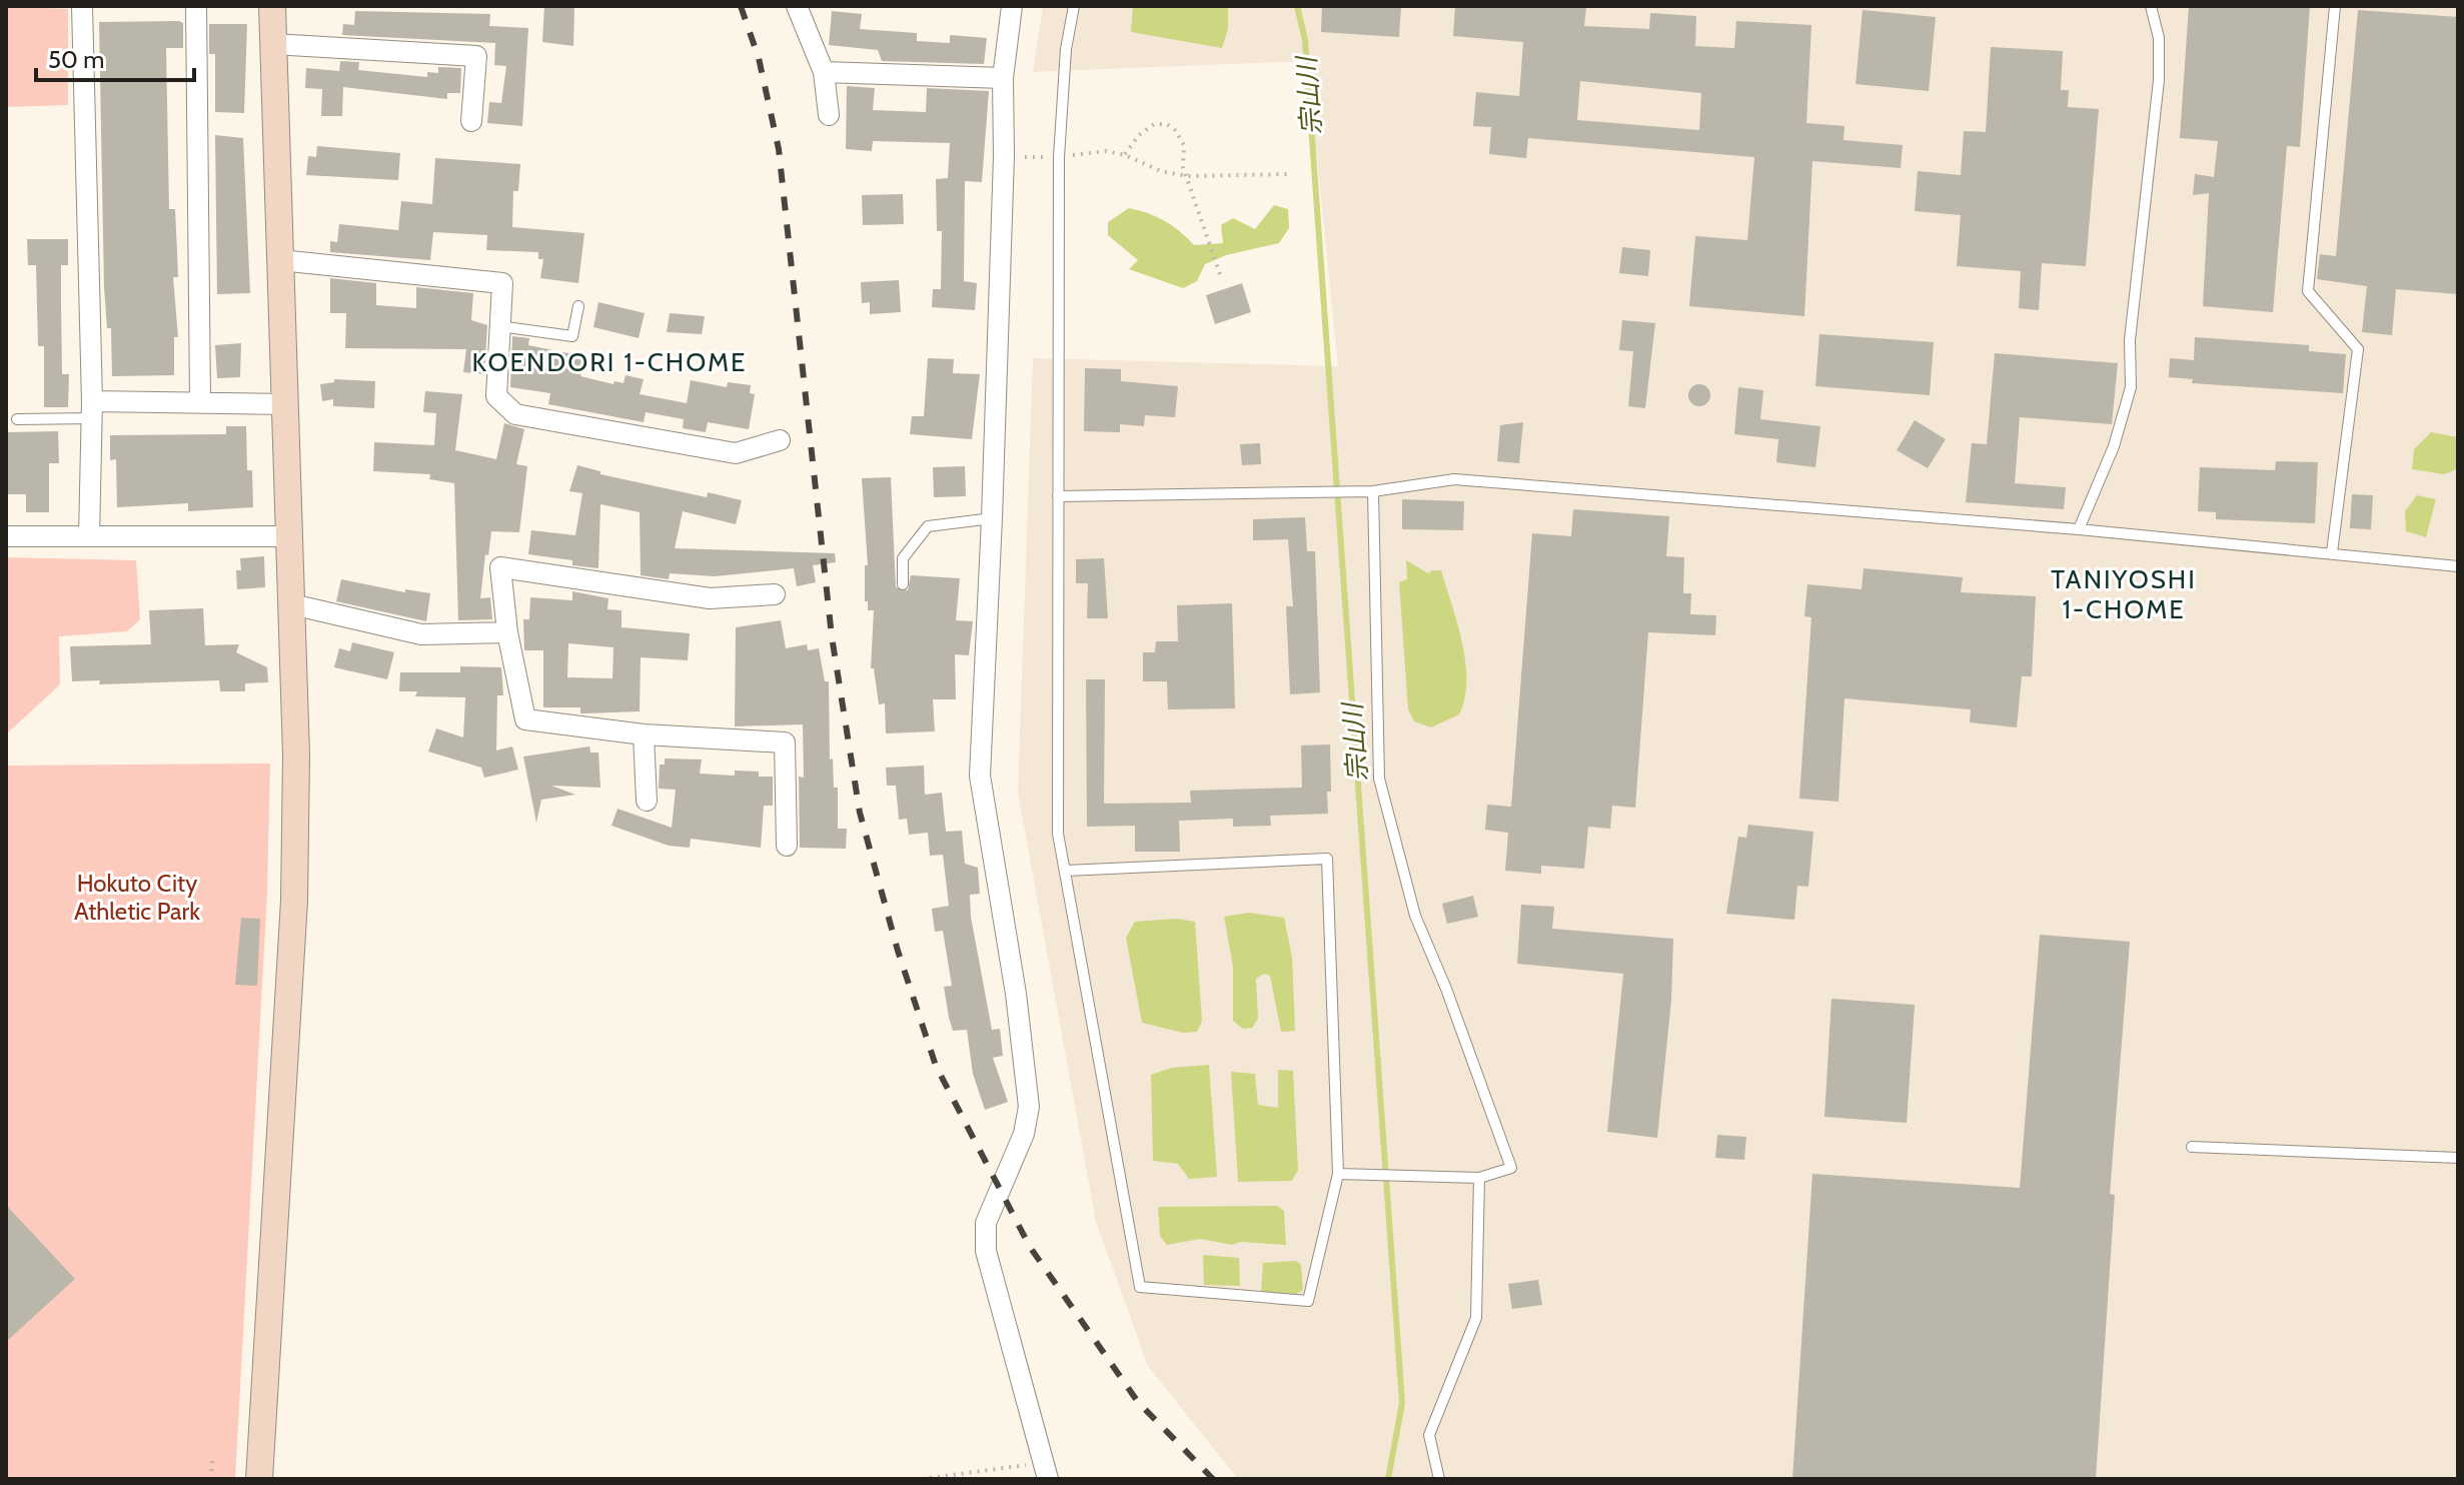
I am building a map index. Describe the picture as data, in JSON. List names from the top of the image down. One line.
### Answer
{"districts":["KOENDORI 1-CHOME","TANIYOSHI 1-CHOME"],"water":["宗山川"],"parks":["Hokuto City Athletic Park"],"scale_bar":"50 m"}
